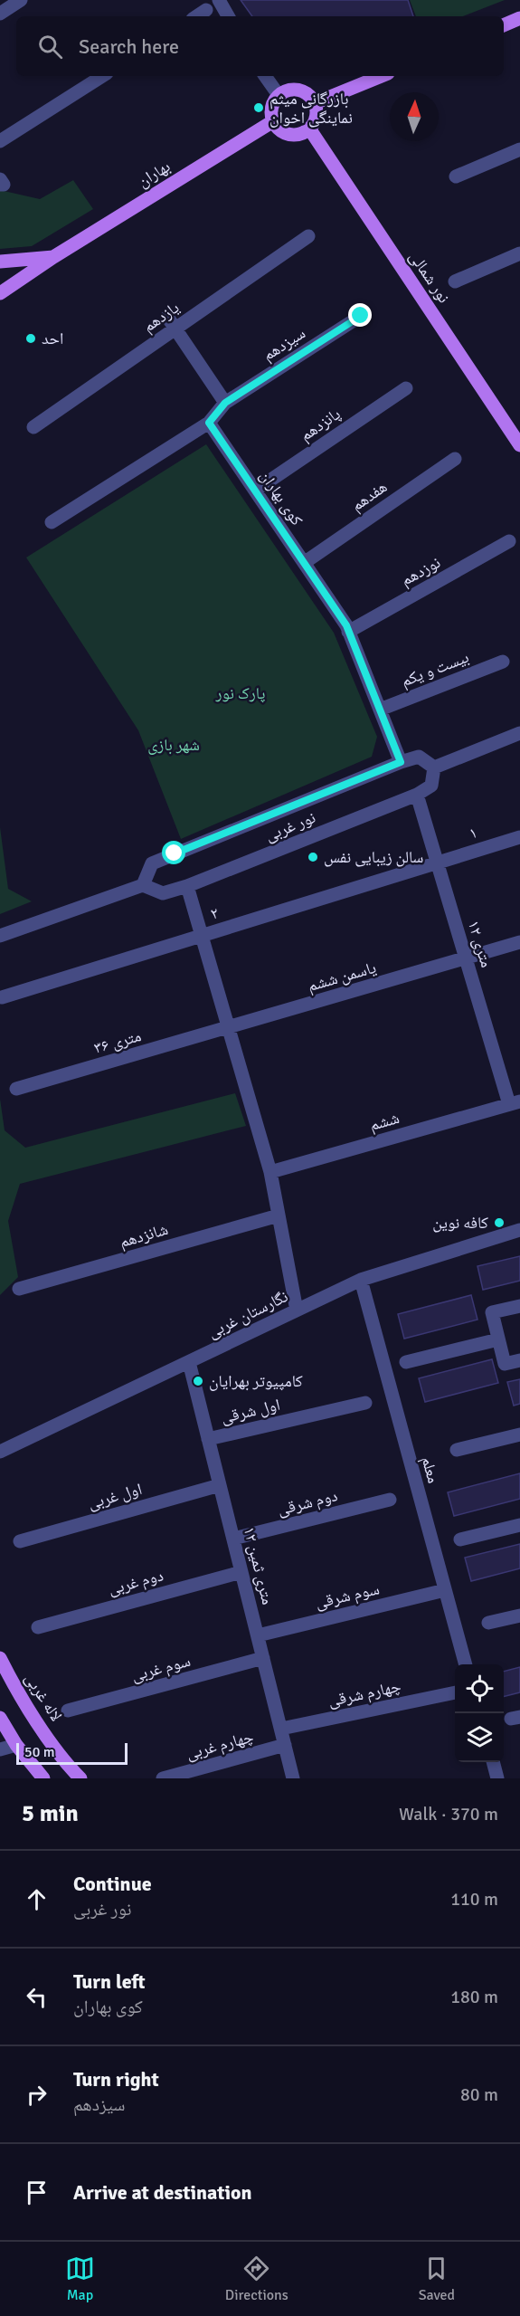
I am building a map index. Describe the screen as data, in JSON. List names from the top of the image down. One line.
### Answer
{"streets":{"main road":["بهاران","نور شمالی","لاله غربی"],"street":["یازدهم","سیزدهم","پانزدهم","هفدهم","کوی بهاران","نوزدهم","بیست و یکم","نور غربی","۱","۲","۱۲ متری","یاسمن ششم","۳۶ متری","ششم","شانزدهم","نگارستان غربی","اول شرقی","معلم","اول غربی","دوم شرقی","۱۲ متری ثمین","دوم غربی","سوم شرقی","سوم غربی","چهارم شرقی","چهارم غربی"]},"crossings":[["بهاران","نور شمالی"],["سیزدهم","کوی بهاران"],["پانزدهم","کوی بهاران"],["هفدهم","کوی بهاران"],["کوی بهاران","نوزدهم"],["کوی بهاران","بیست و یکم"],["کوی بهاران","نور غربی"],["نور غربی","۱۲ متری"],["۱","۲"],["۱","۱۲ متری"],["۲","۱۲ متری"],["۱۲ متری","یاسمن ششم"],["۱۲ متری","ششم"],["یاسمن ششم","۳۶ متری"],["نگارستان غربی","معلم"],["نگارستان غربی","۱۲ متری ثمین"],["اول شرقی","۱۲ متری ثمین"],["معلم","سوم شرقی"],["اول غربی","۱۲ متری ثمین"],["دوم شرقی","۱۲ متری ثمین"],["۱۲ متری ثمین","دوم غربی"],["۱۲ متری ثمین","سوم شرقی"],["۱۲ متری ثمین","سوم غربی"],["۱۲ متری ثمین","چهارم شرقی"],["۱۲ متری ثمین","چهارم غربی"]],"parks":["پارک نور","شهر بازی"],"places":["بازرگانی میثم نماینگی اخوان","احد","سالن زیبایی نفس","کافه نوین","کامپیوتر بهرایان"],"scale_bar":"50 m","north":"top","page":{"search":"Search here","scale":"50 m","heading":["5 min","Walk · 370 m"],"list":[["Continue","نور غربی","110 m"],["Turn left","کوی بهاران","180 m"],["Turn right","سیزدهم","80 m"],"Arrive at destination"],"nav":["Map","Directions","Saved"]}}
